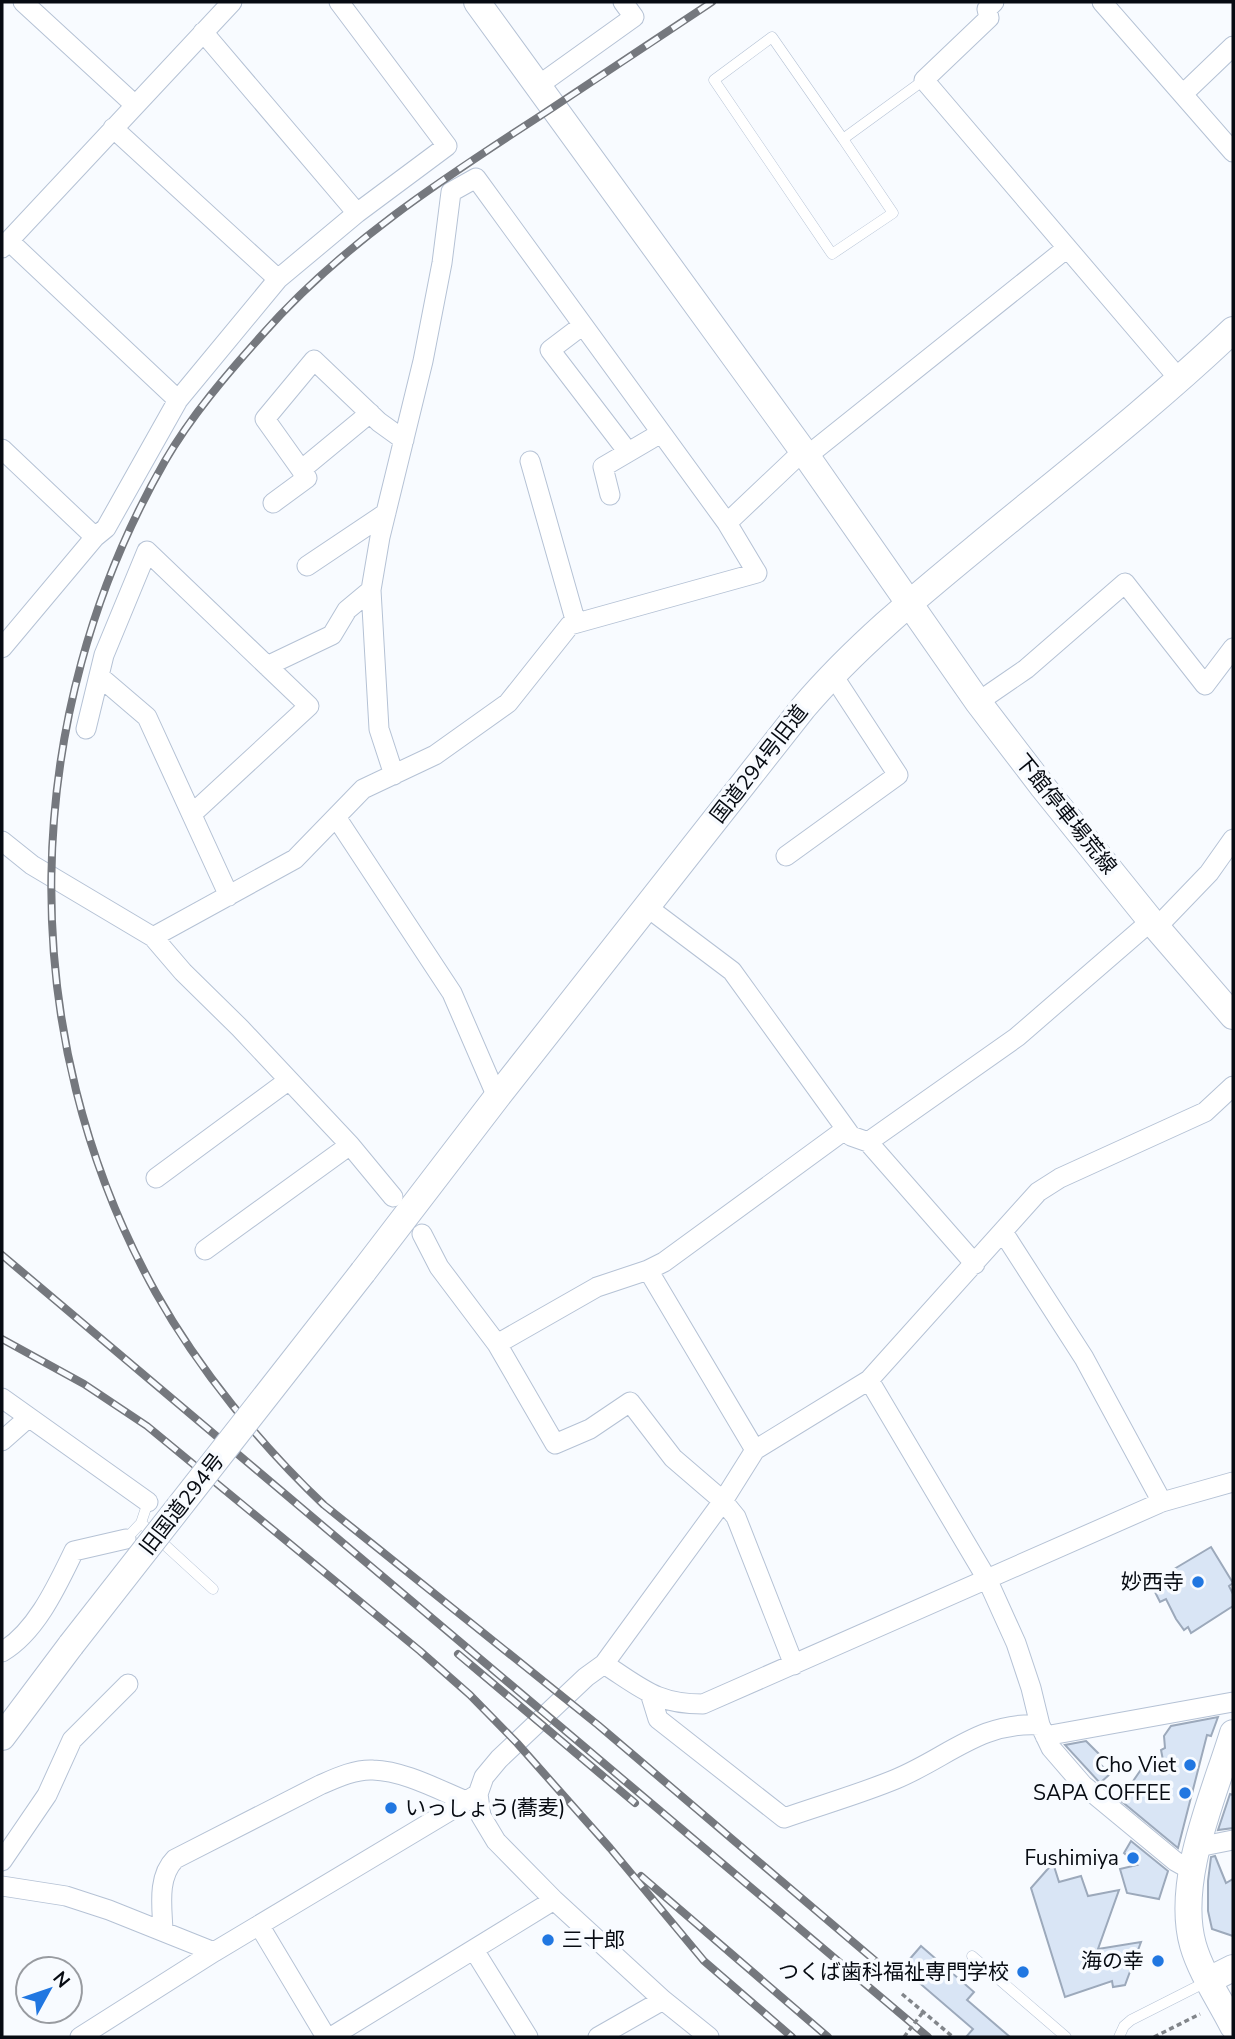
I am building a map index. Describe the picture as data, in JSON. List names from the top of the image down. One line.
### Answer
{"streets":{"street":["国道294号旧道","下館停車場荒線","旧国道294号"]},"crossings":[["国道294号旧道","下館停車場荒線"],["国道294号旧道","旧国道294号"]],"places":["妙西寺","Cho Viet","SAPA COFFEE","いっしょう(蕎麦)","Fushimiya","三十郎","海の幸","つくば歯科福祉専門学校"],"north":"top right"}
